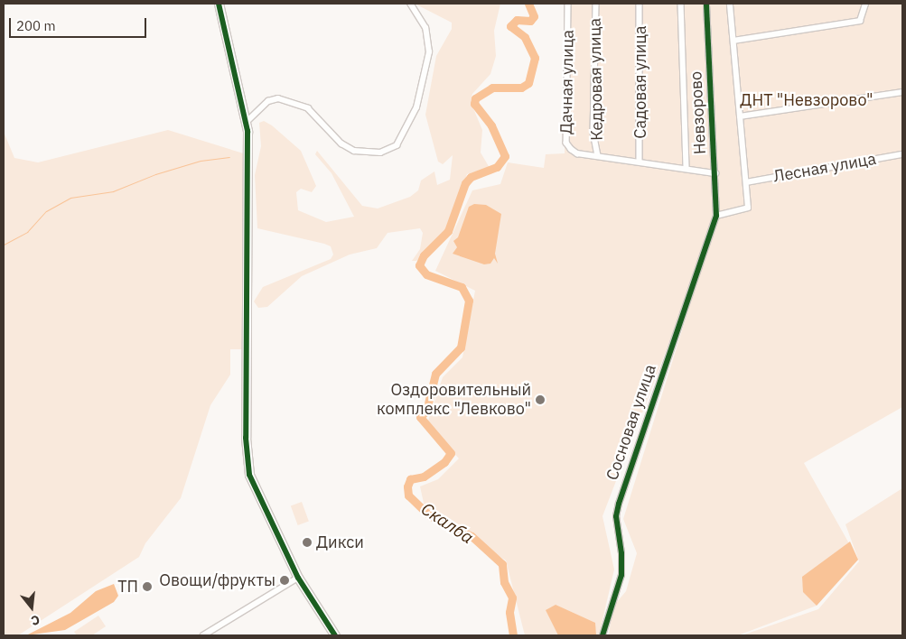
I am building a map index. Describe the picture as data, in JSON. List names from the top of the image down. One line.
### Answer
{"streets":{"street":["Кедровая улица","Дачная улица","Садовая улица","Невзорово","Лесная улица","Сосновая улица"]},"crossings":[["Кедровая улица","Дачная улица"],["Дачная улица","Садовая улица"],["Дачная улица","Невзорово"],["Невзорово","Сосновая улица"]],"water":["Скалба"],"parks":["ДНТ \"Невзорово\""],"places":["Оздоровительный комплекс \"Левково\"","Дикси","Овощи/фрукты","ТП"],"scale_bar":"200 m","north":"bottom"}
